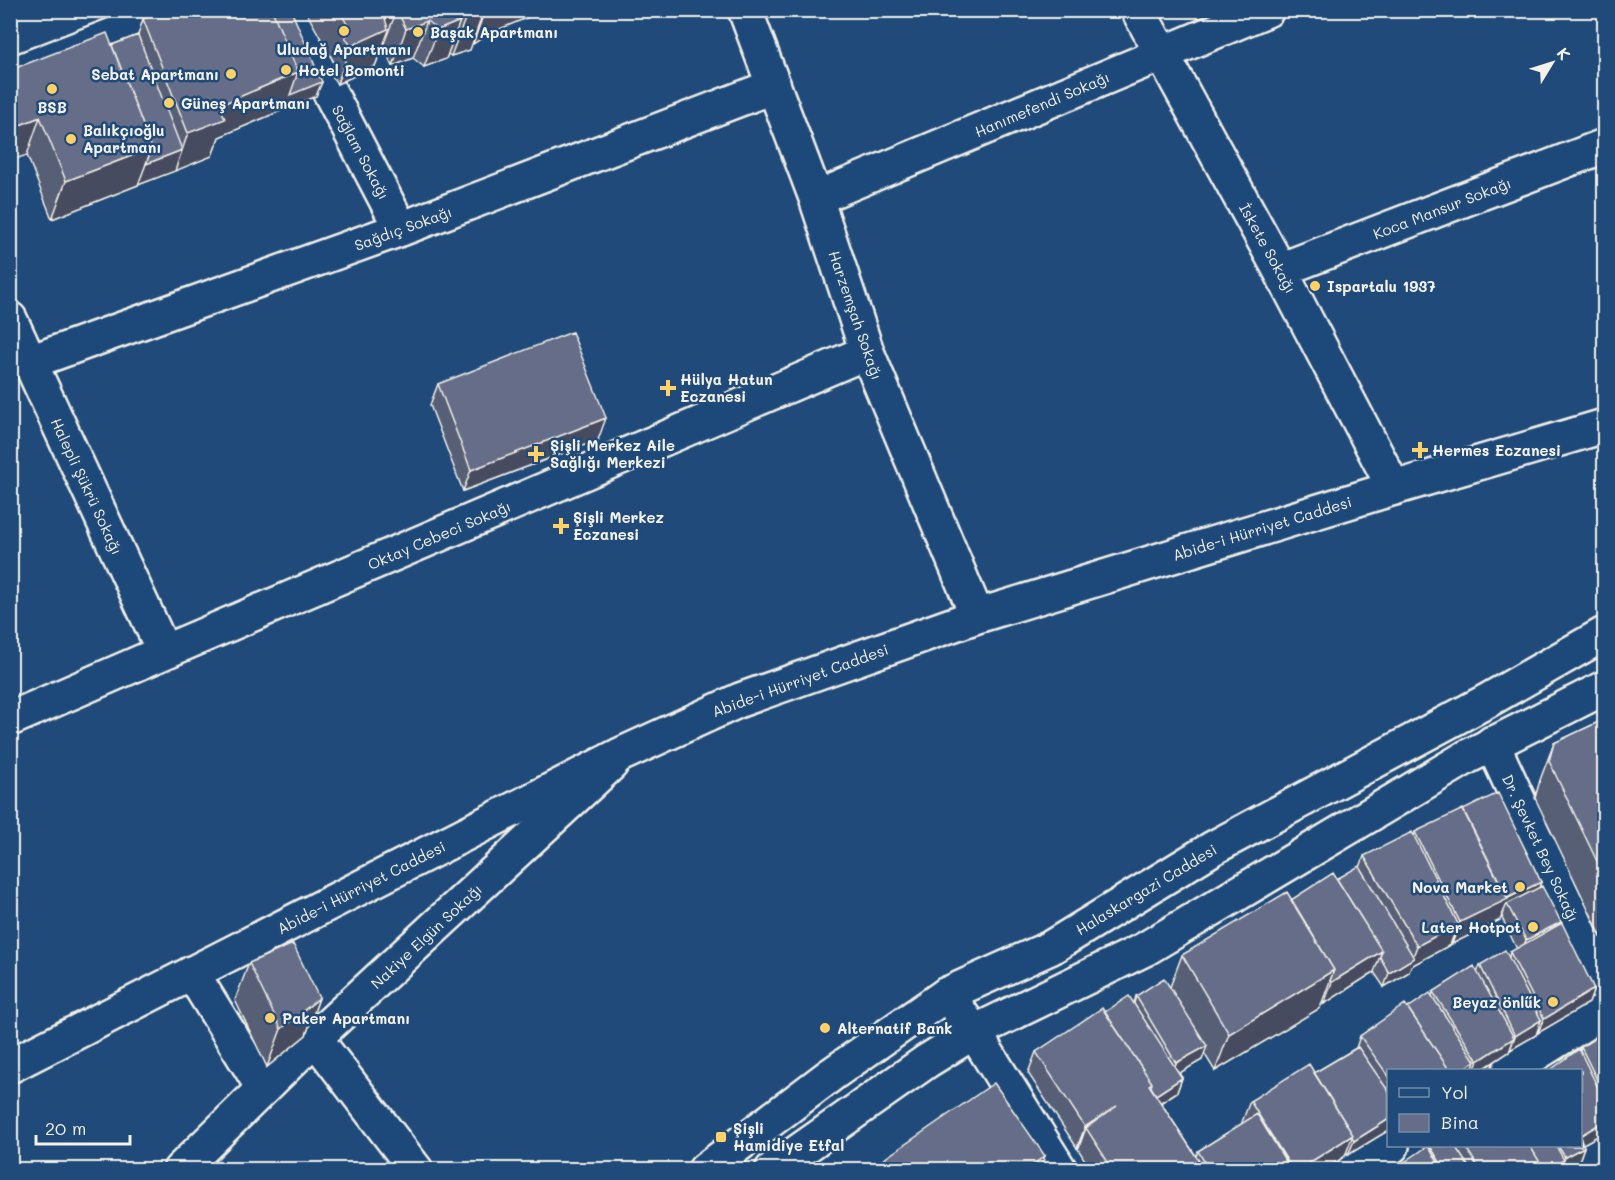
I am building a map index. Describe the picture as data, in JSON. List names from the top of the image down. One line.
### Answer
{"streets":{"street":["Hanımefendi Sokağı","Sağlam Sokağı","Koca Mansur Sokağı","Sağdıç Sokağı","İskete Sokağı","Harzemşah Sokağı","Halepli Şükrü Sokağı","Abide-i Hürriyet Caddesi","Oktay Cebeci Sokağı","Dr. Şevket Bey Sokağı","Halaskargazi Caddesi","Nakiye Elgün Sokağı"]},"crossings":[["Hanımefendi Sokağı","İskete Sokağı"],["Hanımefendi Sokağı","Harzemşah Sokağı"],["Sağlam Sokağı","Sağdıç Sokağı"],["Koca Mansur Sokağı","İskete Sokağı"],["Sağdıç Sokağı","Harzemşah Sokağı"],["Sağdıç Sokağı","Halepli Şükrü Sokağı"],["İskete Sokağı","Abide-i Hürriyet Caddesi"],["Harzemşah Sokağı","Abide-i Hürriyet Caddesi"],["Harzemşah Sokağı","Oktay Cebeci Sokağı"],["Halepli Şükrü Sokağı","Oktay Cebeci Sokağı"],["Abide-i Hürriyet Caddesi","Nakiye Elgün Sokağı"]],"places":{"other":["Uludağ Apartmanı","Başak Apartmanı","Hotel Bomonti","Sebat Apartmanı","BSB","Güneş Apartmanı","Balıkçıoğlu Apartmanı","Ispartalu 1937","Nova Market","Later Hotpot","Beyaz önlűk","Paker Apartmanı","Alternatif Bank"],"health":["Hülya Hatun Eczanesi","Hermes Eczanesi","Şişli Merkez Aile Sağlığı Merkezi","Şişli Merkez Eczanesi"],"transit":["Şişli Hamidiye Etfal"]},"legend":["Yol","Bina"],"scale_bar":"20 m","north":"top right"}
